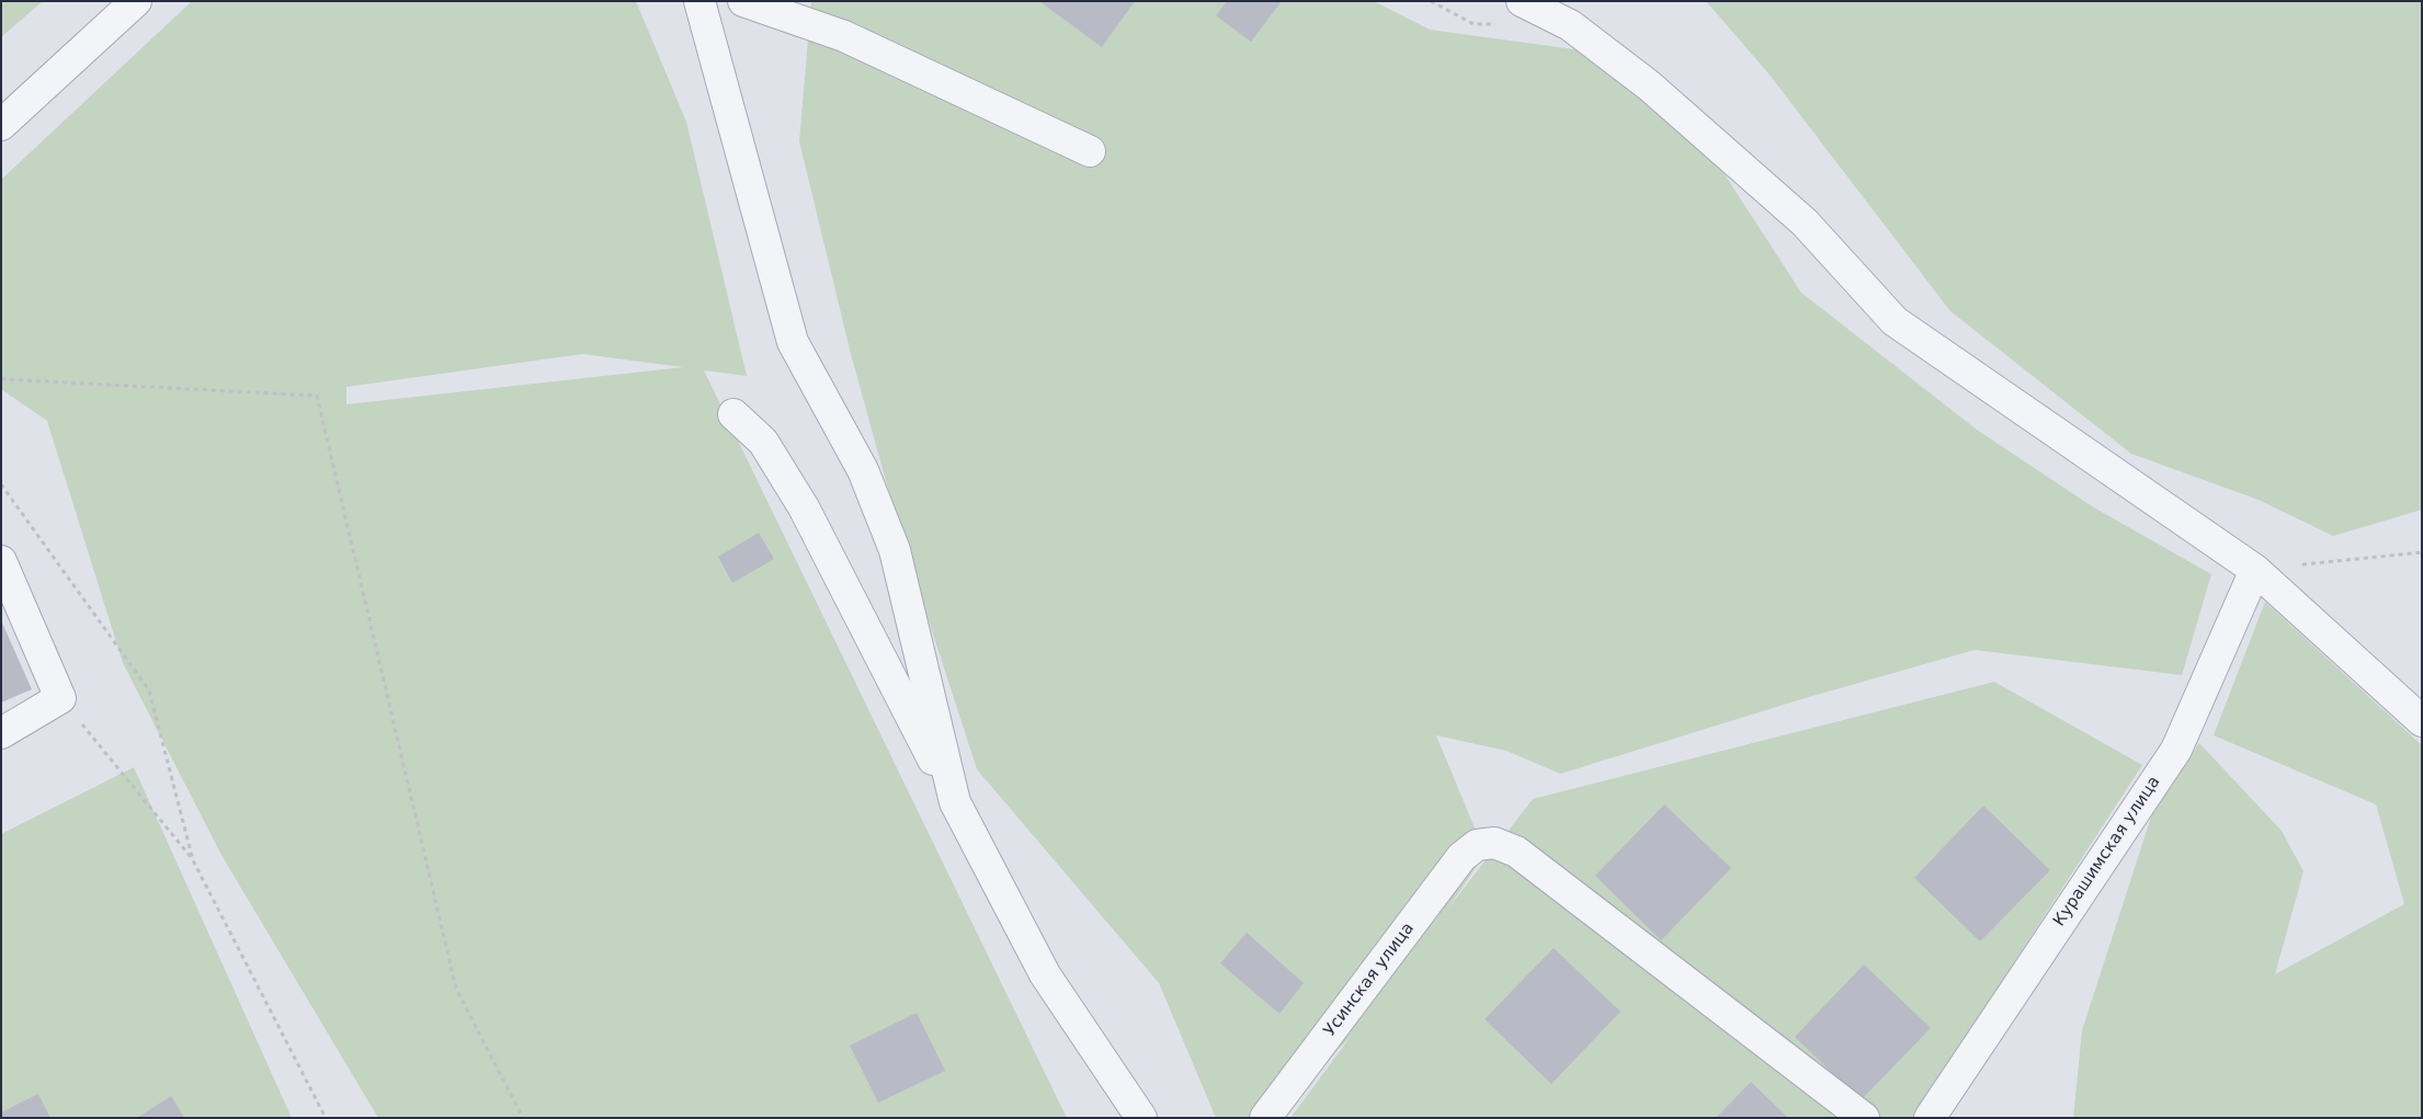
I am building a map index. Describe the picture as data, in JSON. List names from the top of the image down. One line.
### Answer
{"streets":{"street":["Курашимская улица","Усинская улица"]}}
